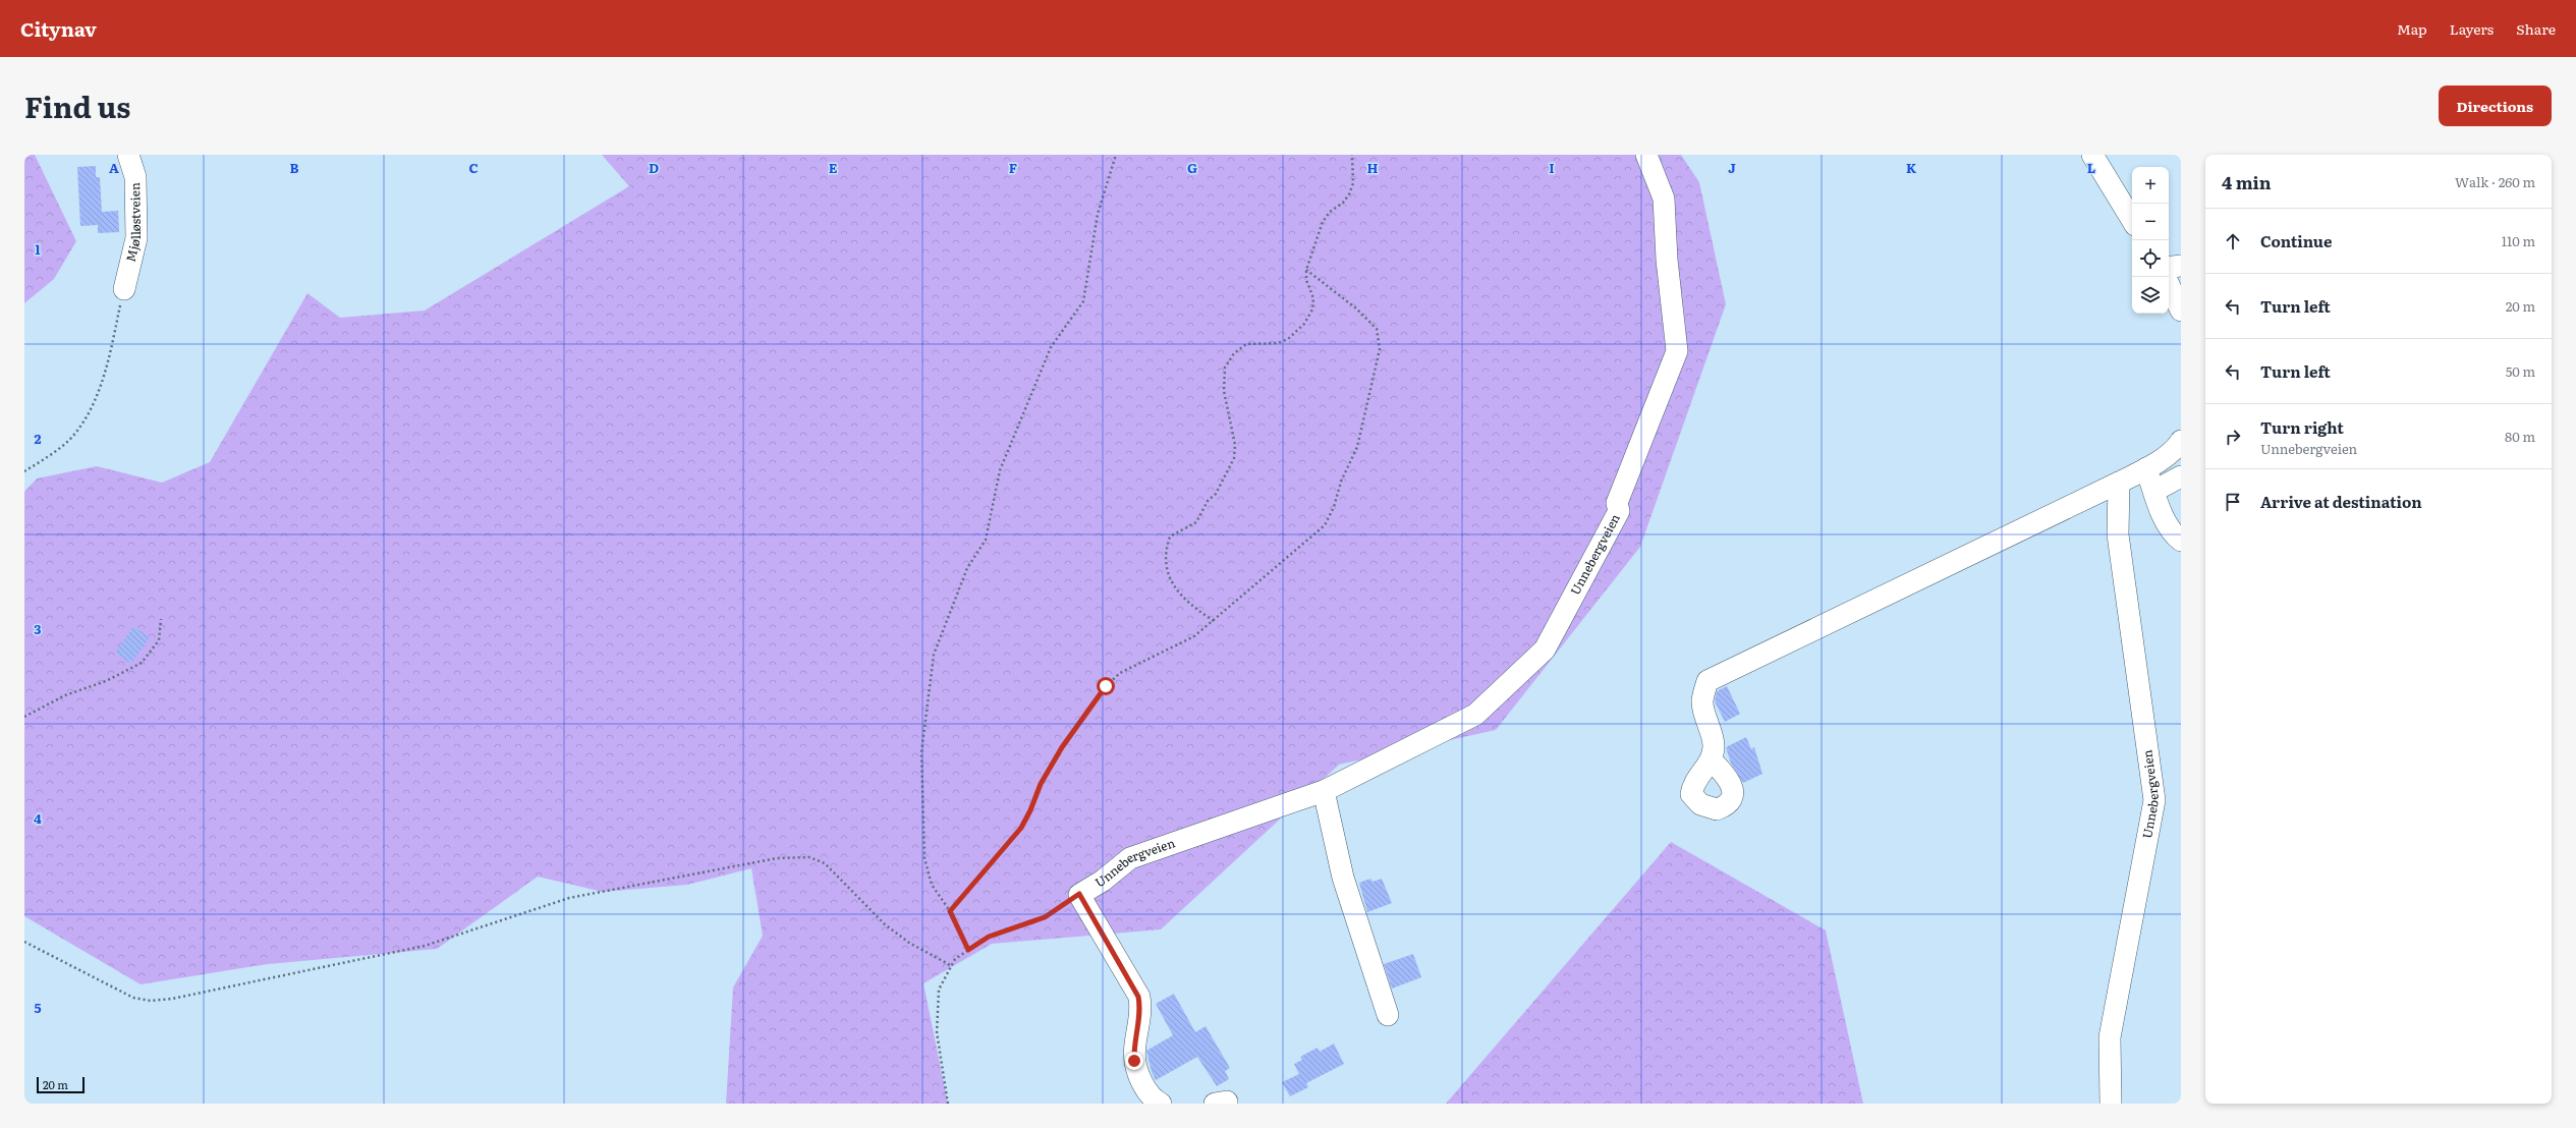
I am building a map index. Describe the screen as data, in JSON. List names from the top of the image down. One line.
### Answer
{"streets":{"street":["Mjølløstveien","Unnebergveien"]},"scale_bar":"20 m","page":{"header":"Citynav","nav":["Map","Layers","Share"],"title":"Find us","buttons":"Directions","heading":["4 min","Walk · 260 m"],"map_buttons":["+","−"],"list":[["Continue","110 m"],["Turn left","20 m"],["Turn left","50 m"],["Turn right","Unnebergveien","80 m"],"Arrive at destination"],"scale":"20 m"},"grid":{"columns":["A","B","C","D","E","F","G","H","I","J","K","L"],"rows":["1","2","3","4","5"]}}
